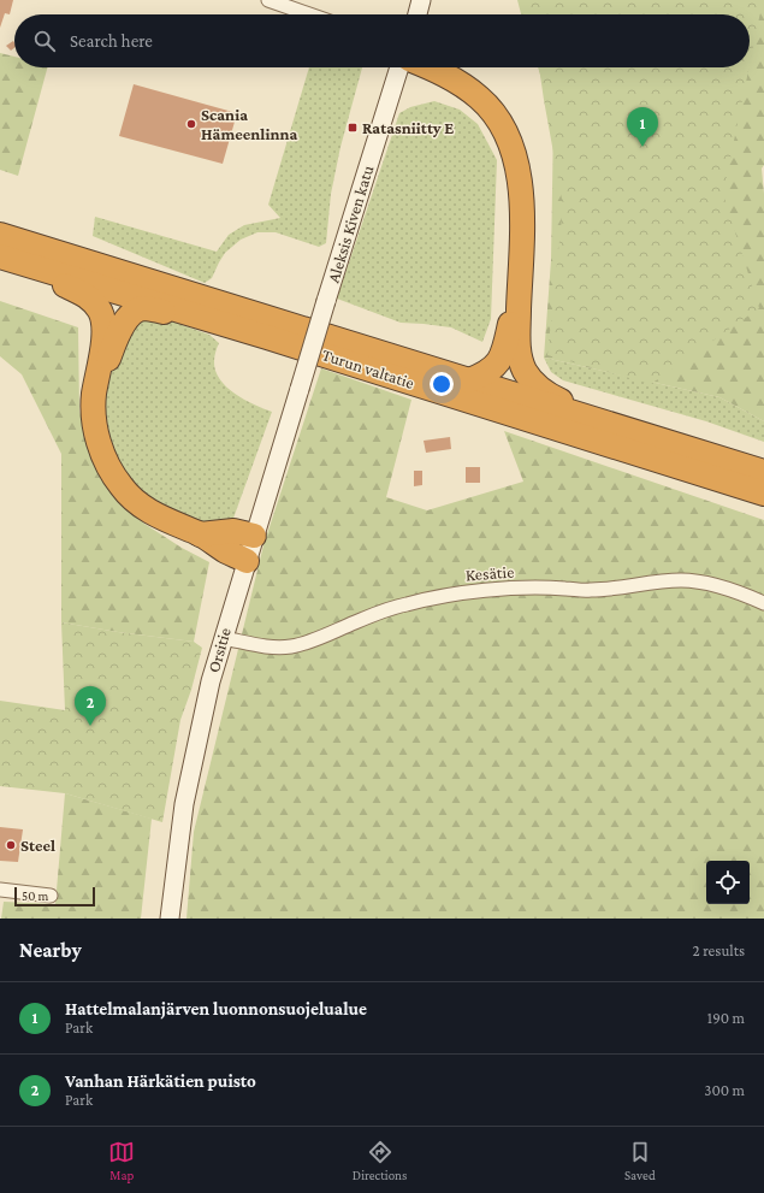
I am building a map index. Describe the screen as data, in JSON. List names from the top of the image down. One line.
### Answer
{"streets":{"highway":["Turun valtatie"],"main road":["Aleksis Kiven katu","Orsitie"],"street":["Kesätie"]},"crossings":[["Aleksis Kiven katu","Orsitie"],["Kesätie","Orsitie"]],"places":{"other":["Scania Hämeenlinna","Steel"],"transit":["Ratasniitty E"]},"scale_bar":"50 m","page":{"search":"Search here","pins":["1","2"],"scale":"50 m","heading":["Nearby","2 results"],"list":[{"mark":"1","name":"Hattelmalanjärven luonnonsuojelualue","note":"Park","value":"190 m"},{"mark":"2","name":"Vanhan Härkätien puisto","note":"Park","value":"300 m"}],"nav":["Map","Directions","Saved"]}}
